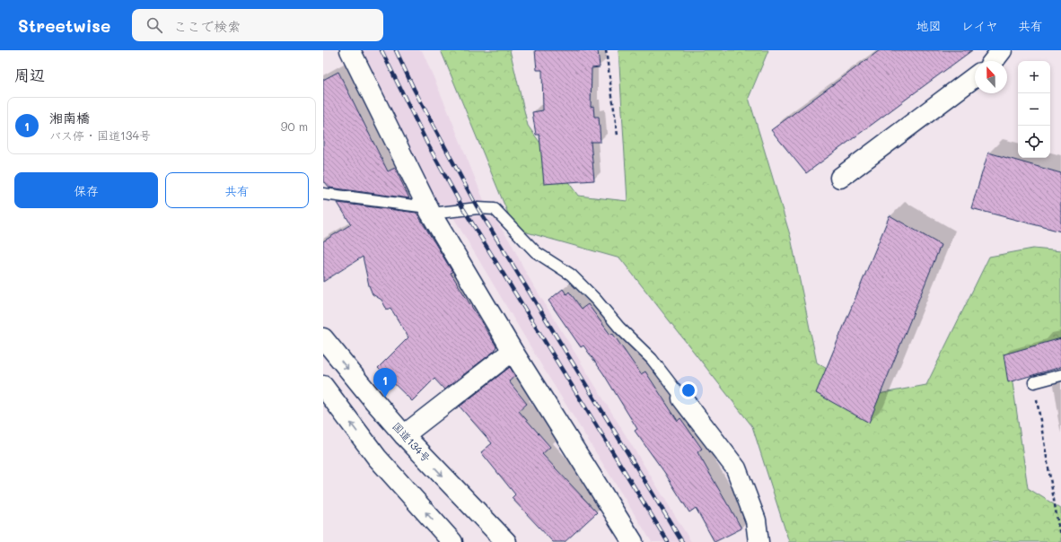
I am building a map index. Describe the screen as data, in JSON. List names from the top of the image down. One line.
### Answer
{"streets":{"main road":["国道134号"]},"north":"top","page":{"header":"Streetwise","search":"ここで検索","nav":["地図","レイヤ","共有"],"heading":"周辺","map_buttons":["+","−"],"list":[{"mark":"1","name":"湘南橋","note":"バス停 · 国道134号","value":"90 m"}],"buttons":["保存","共有"],"pins":"1"}}
